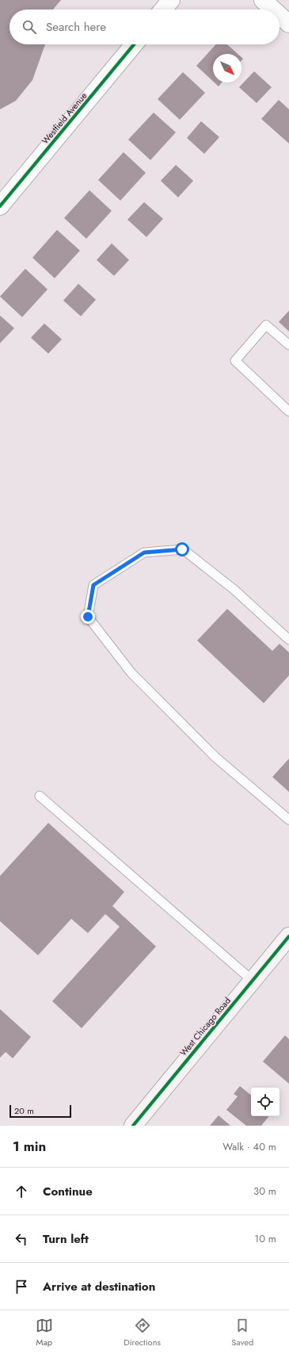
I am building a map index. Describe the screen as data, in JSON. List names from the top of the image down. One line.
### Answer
{"streets":{"street":["Westfield Avenue","West Chicago Road"]},"scale_bar":"20 m","north":"bottom right","page":{"search":"Search here","scale":"20 m","heading":["1 min","Walk · 40 m"],"list":[["Continue","30 m"],["Turn left","10 m"],"Arrive at destination"],"nav":["Map","Directions","Saved"]}}
